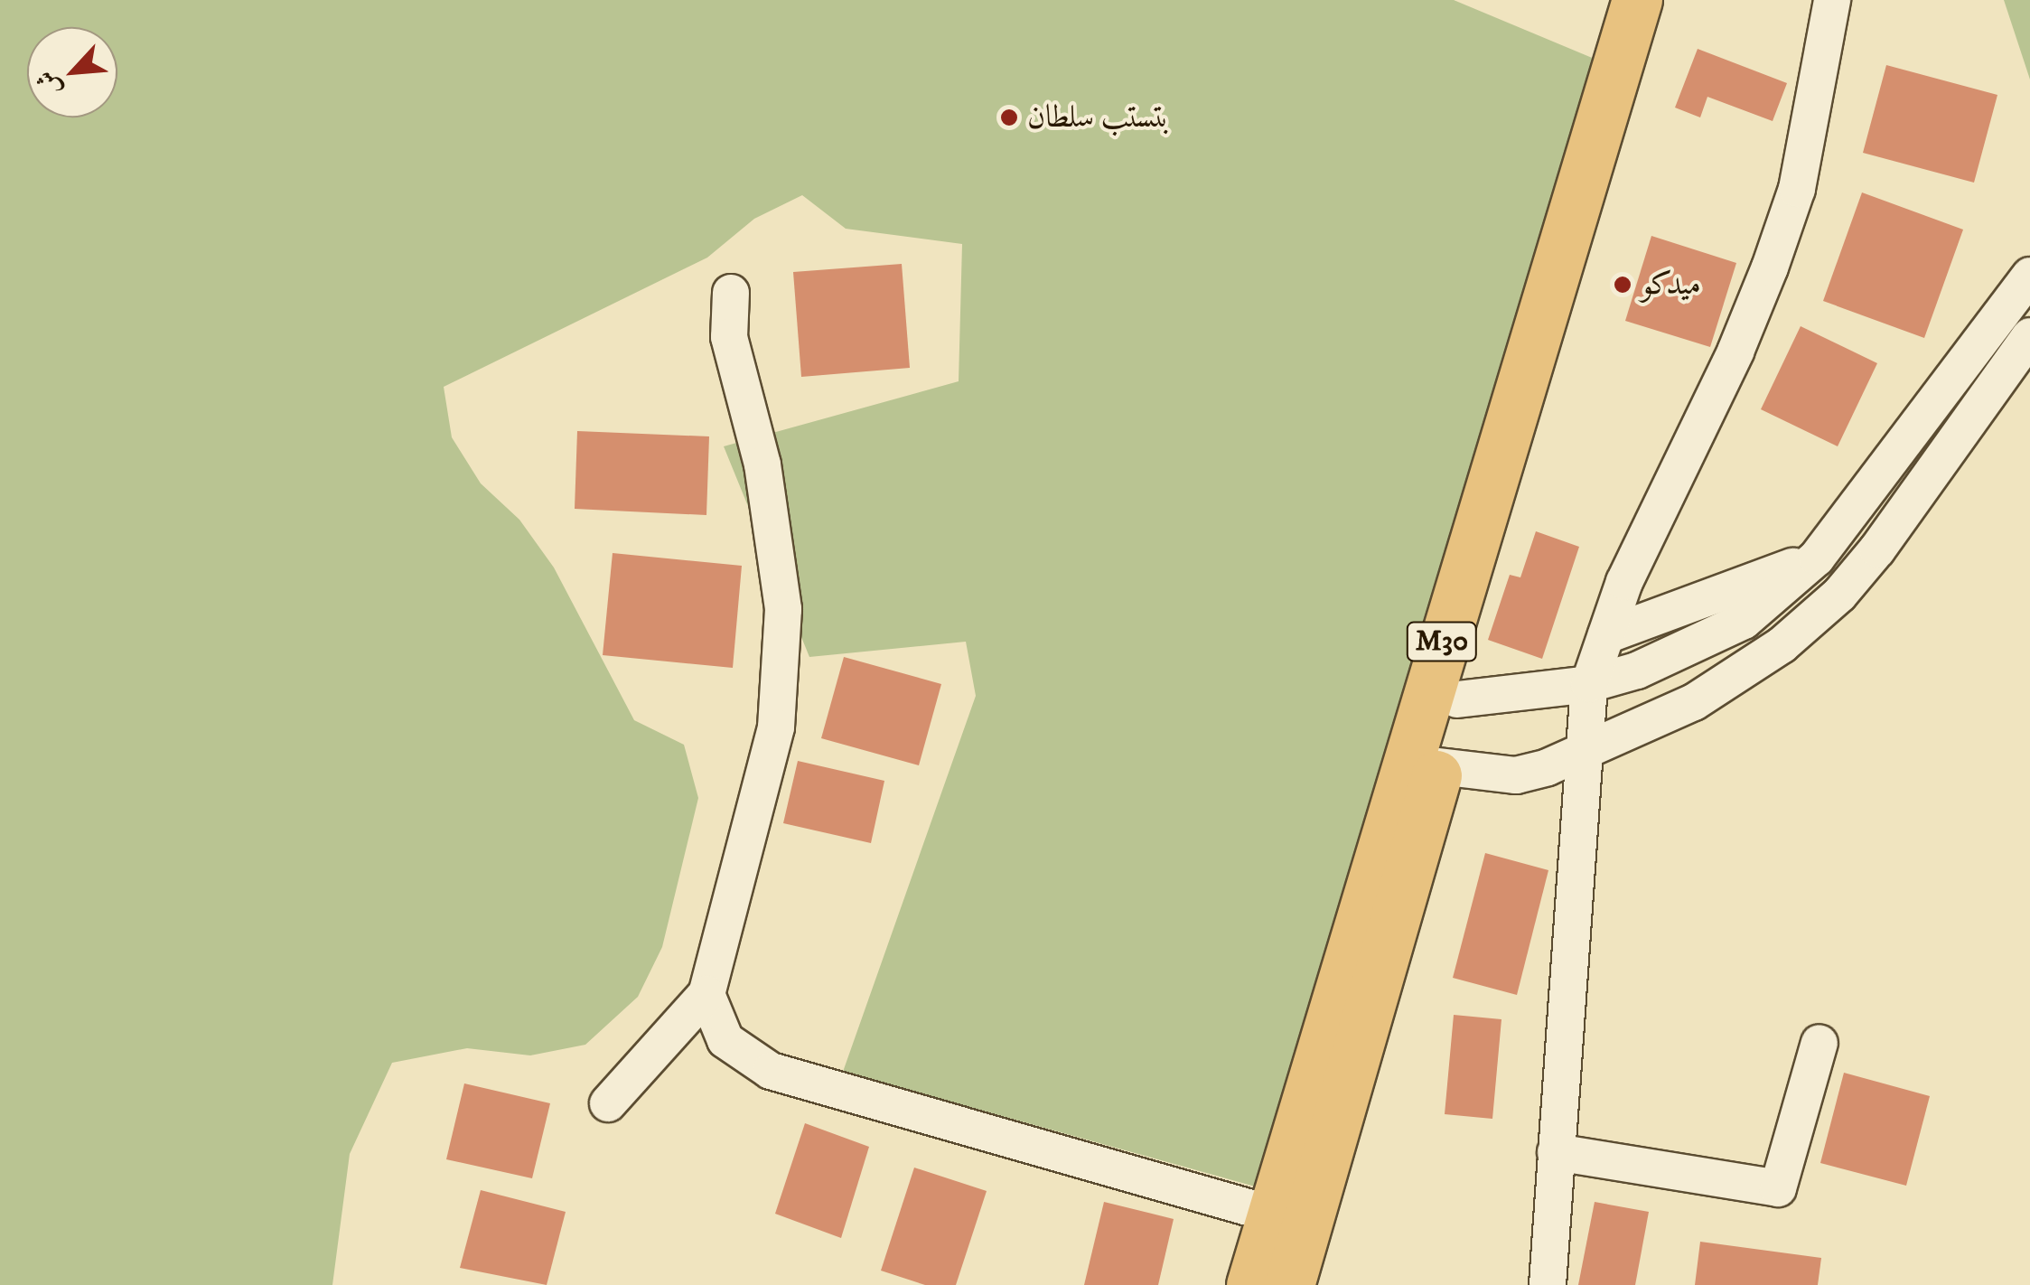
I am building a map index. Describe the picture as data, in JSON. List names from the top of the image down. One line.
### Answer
{"streets":{"highway":["M30"]},"places":["بتستب سلطان","ميدكو"],"north":"bottom left"}
